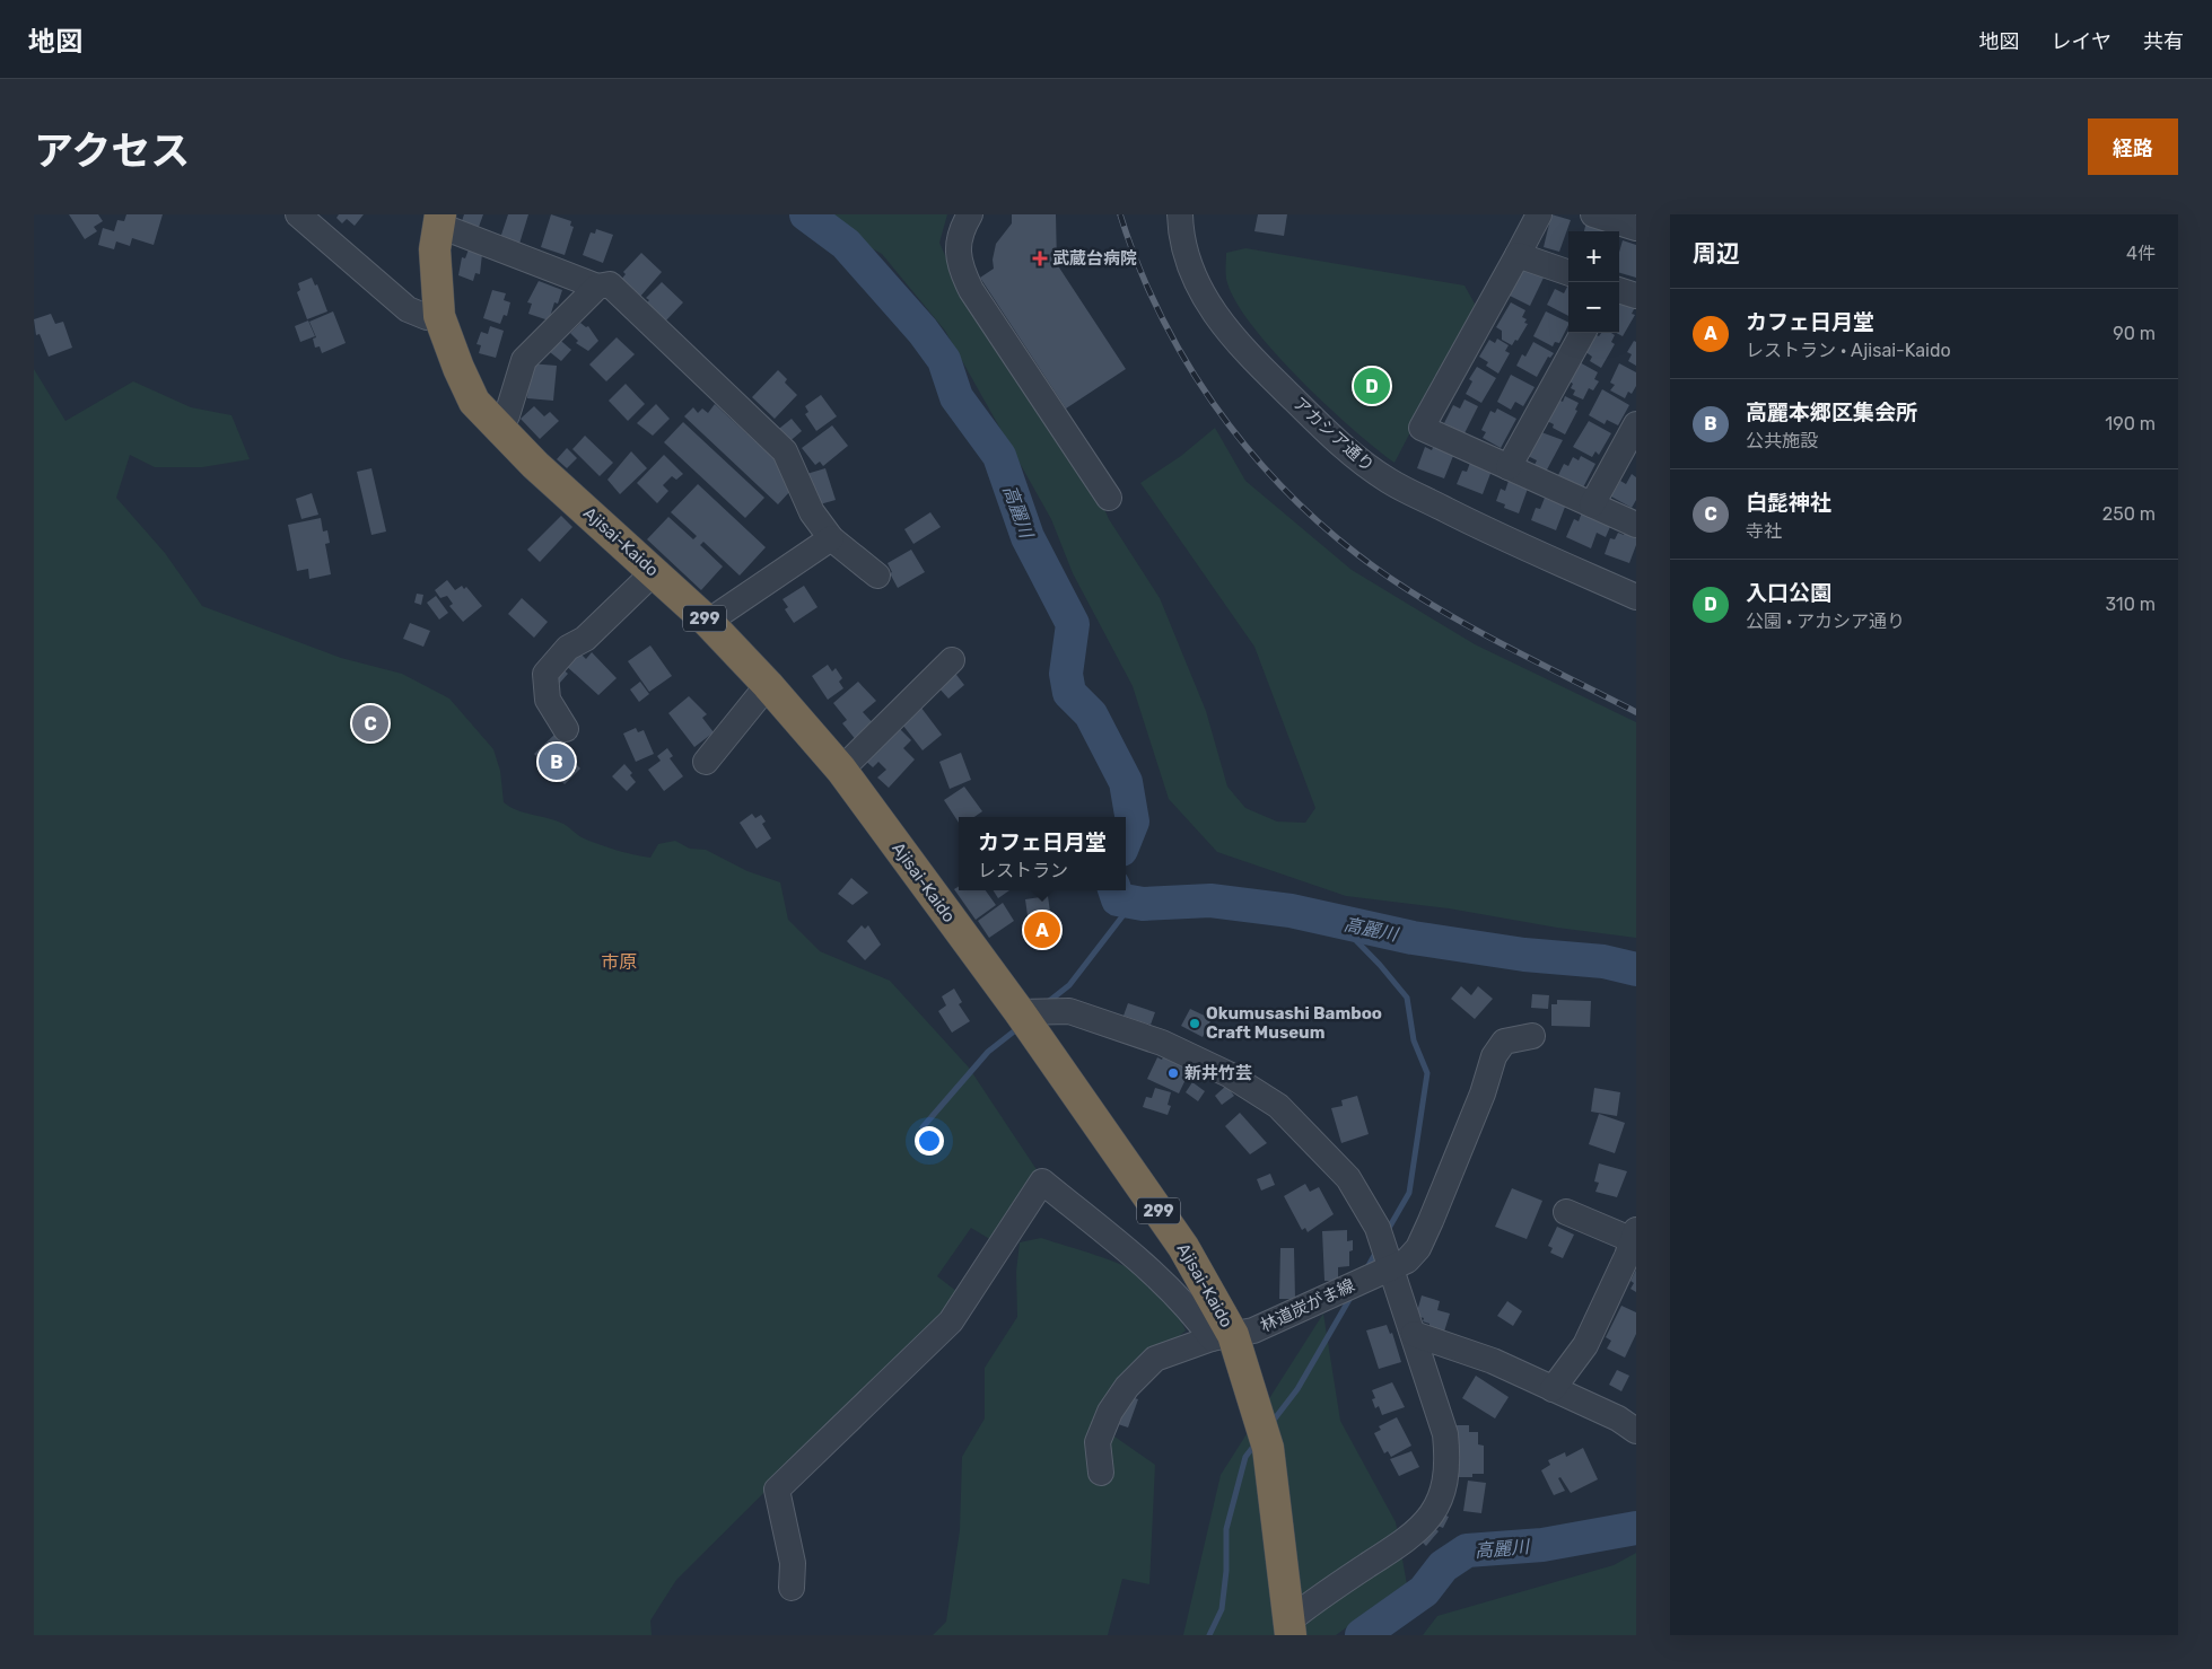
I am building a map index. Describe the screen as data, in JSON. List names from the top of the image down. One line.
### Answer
{"streets":{"highway":["Ajisai-Kaido","299"],"street":["アカシア通り","林道炭がま線"]},"crossings":[["Ajisai-Kaido","林道炭がま線"]],"districts":["市原"],"water":["高麗川"],"places":{"health":["武蔵台病院"],"other":["Okumusashi Bamboo Craft Museum","新井竹芸"]},"page":{"header":"地図","nav":["地図","レイヤ","共有"],"title":"アクセス","buttons":"経路","heading":["周辺","4件"],"map_buttons":["+","−"],"list":[{"mark":"A","name":"カフェ日月堂","note":"レストラン · Ajisai-Kaido","value":"90 m"},{"mark":"B","name":"高麗本郷区集会所","note":"公共施設","value":"190 m"},{"mark":"C","name":"白髭神社","note":"寺社","value":"250 m"},{"mark":"D","name":"入口公園","note":"公園 · アカシア通り","value":"310 m"}],"pins":["D","C","B","A"],"popup":["カフェ日月堂","レストラン"]}}
